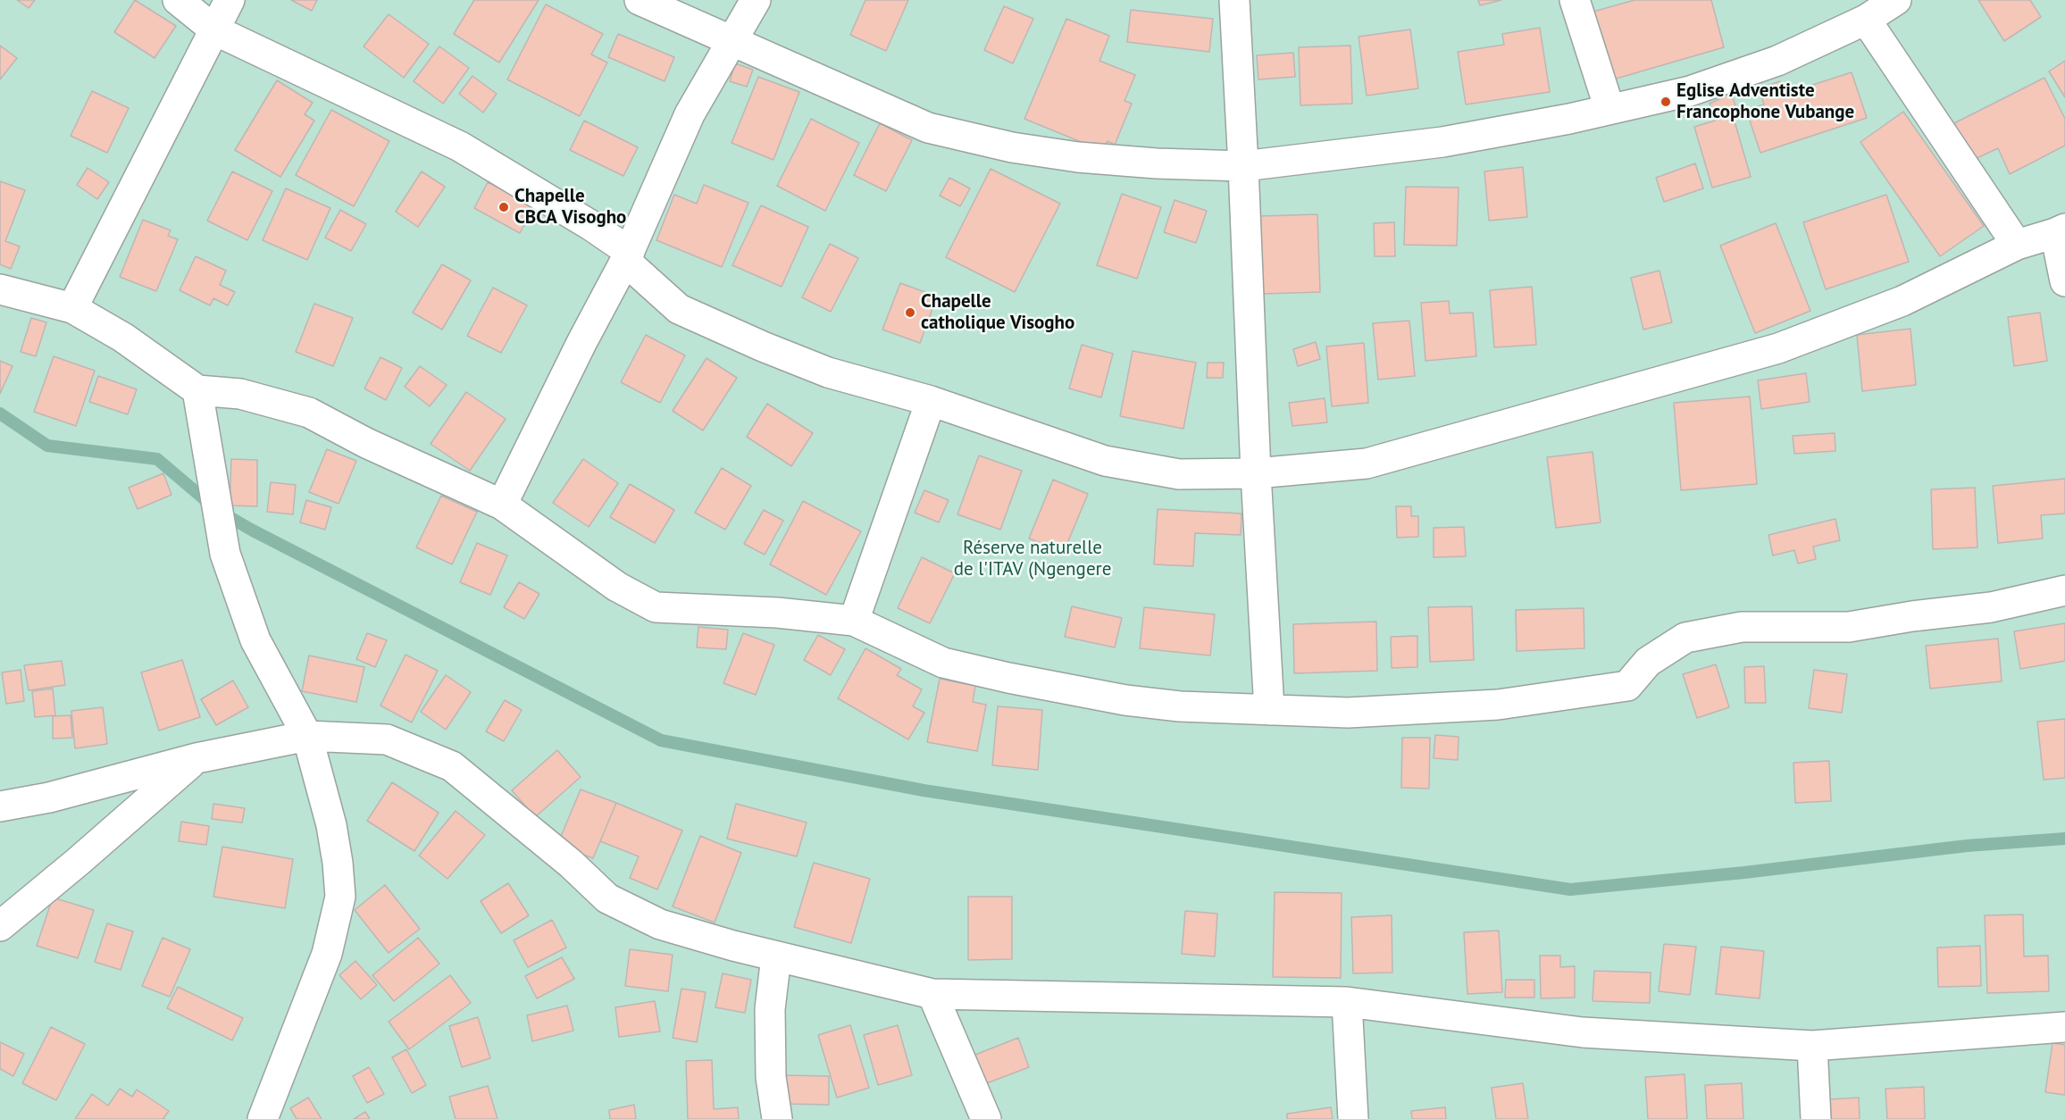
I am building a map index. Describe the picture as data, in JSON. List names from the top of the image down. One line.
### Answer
{"parks":["Réserve naturelle de l'ITAV (Ngengere"],"places":["Eglise Adventiste Francophone Vubange","Chapelle CBCA Visogho","Chapelle catholique Visogho"]}
